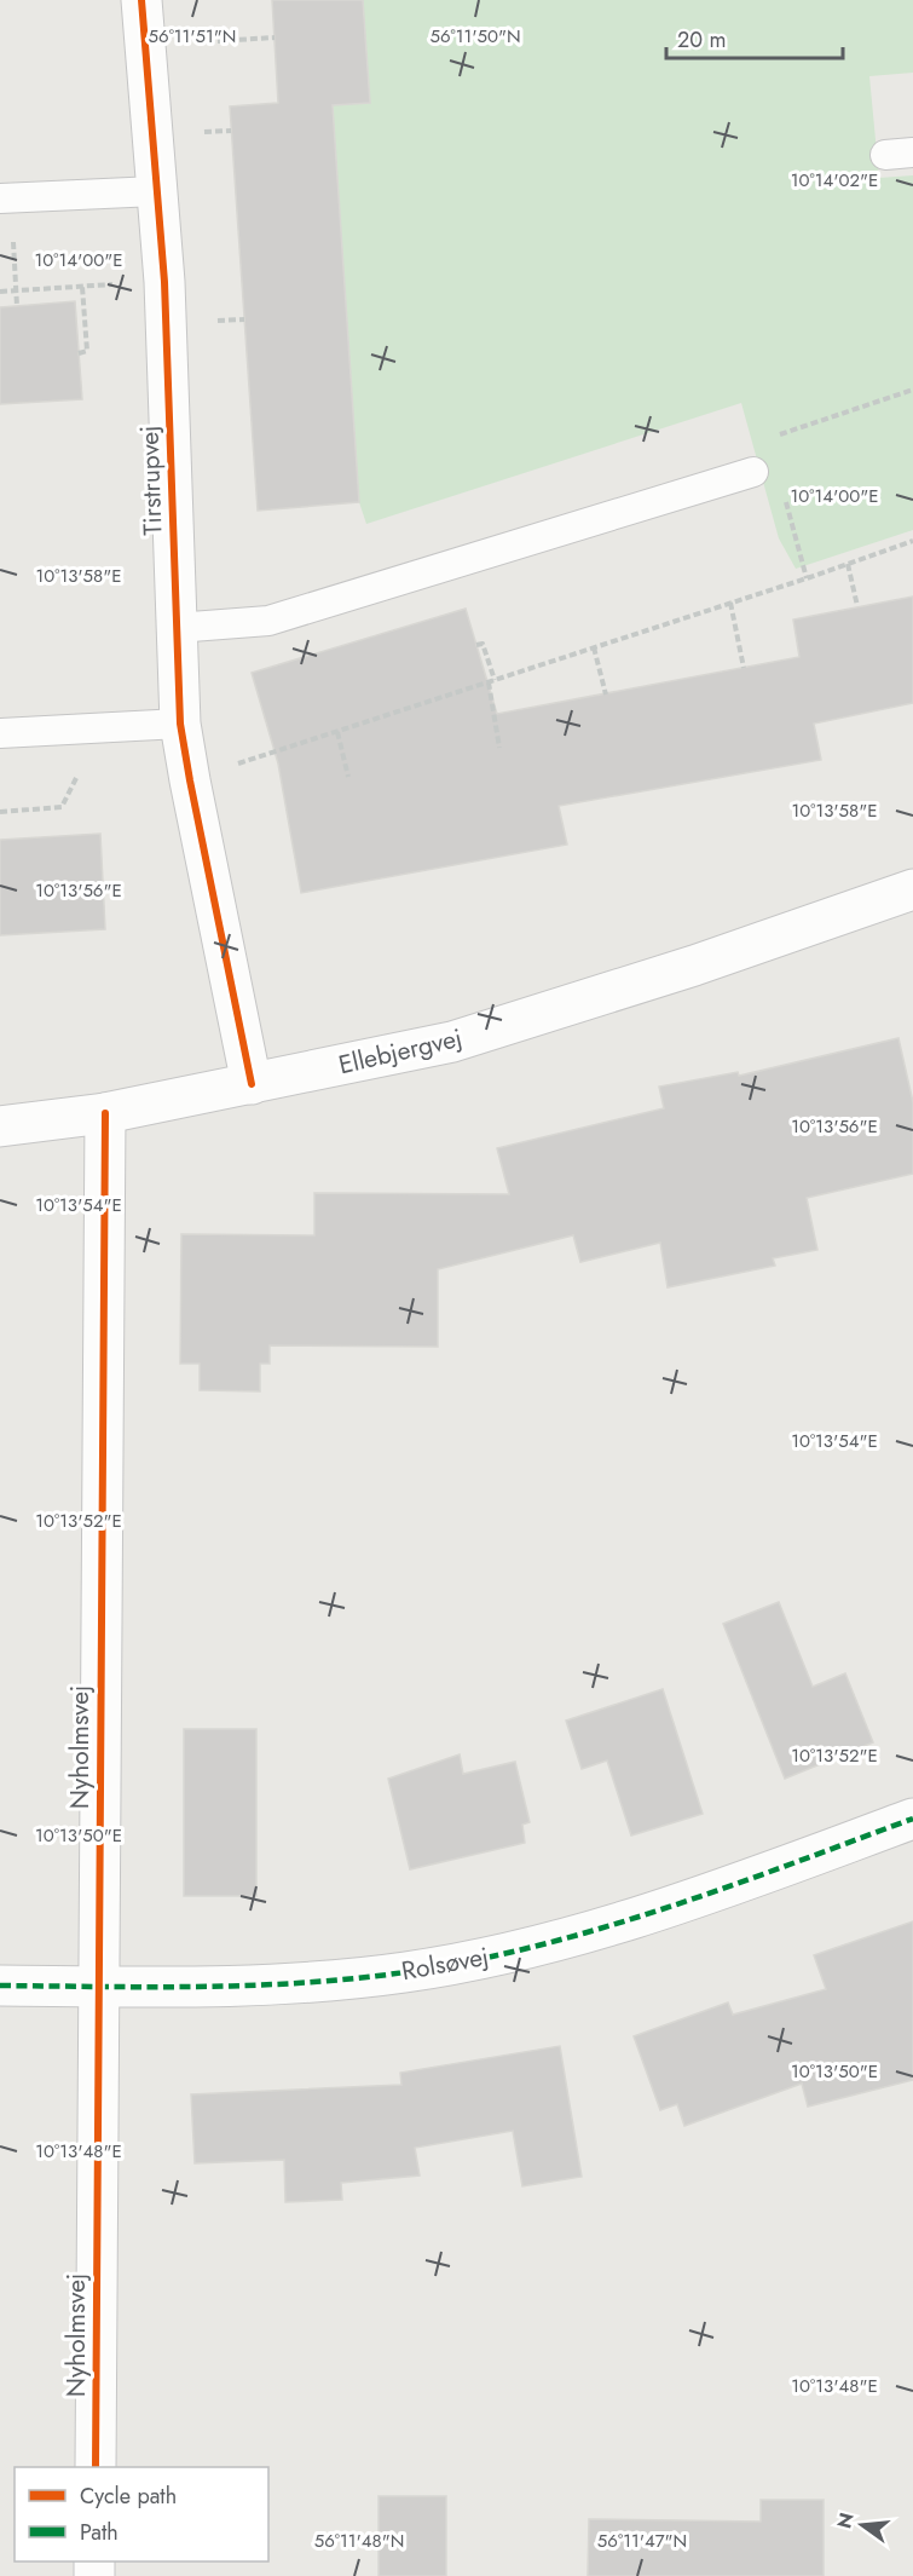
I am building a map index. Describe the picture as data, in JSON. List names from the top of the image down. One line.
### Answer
{"streets":{"street":["Tirstrupvej","Ellebjergvej","Nyholmsvej","Rolsøvej"]},"crossings":[["Tirstrupvej","Ellebjergvej"],["Ellebjergvej","Nyholmsvej"],["Nyholmsvej","Rolsøvej"]],"legend":["Cycle path","Path"],"scale_bar":"20 m","north":"left","coordinates":["56°11'51\"N","56°11'50\"N","10°14'02\"E","10°14'00\"E","10°13'58\"E","10°13'56\"E","10°13'54\"E","10°13'52\"E","10°13'50\"E","10°13'48\"E","56°11'48\"N","56°11'47\"N"]}
